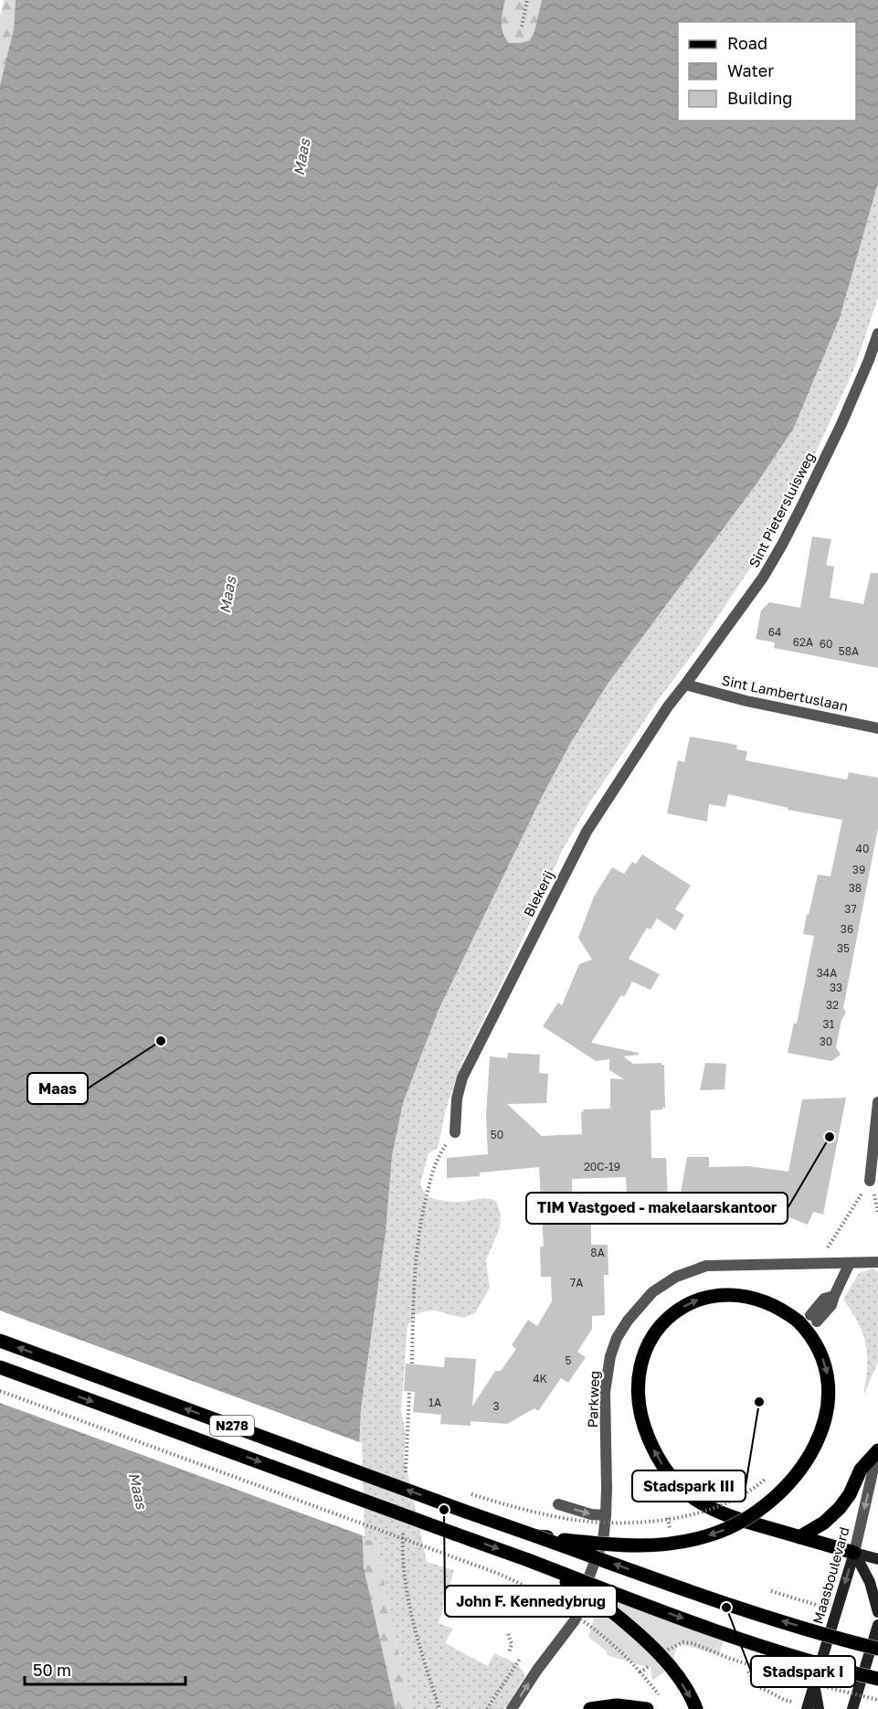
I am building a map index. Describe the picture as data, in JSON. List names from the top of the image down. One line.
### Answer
{"streets":{"main road":["N278","Maasboulevard"],"street":["Sint Pietersluisweg","Sint Lambertuslaan","Blekerij","Parkweg"]},"crossings":[["Sint Pietersluisweg","Sint Lambertuslaan"],["Sint Pietersluisweg","Blekerij"],["Sint Lambertuslaan","Blekerij"]],"one_way":["Maasboulevard"],"water":["Maas"],"places":["Maas","TIM Vastgoed - makelaarskantoor","Stadspark III","John F. Kennedybrug","Stadspark I"],"house_numbers":["64","62A","60","58A","40","39","38","37","36","35","34A","33","32","31","30","50","20C-19","8A","7A","5","4K","1A","3"],"legend":["Road","Water","Building"],"scale_bar":"50 m"}
